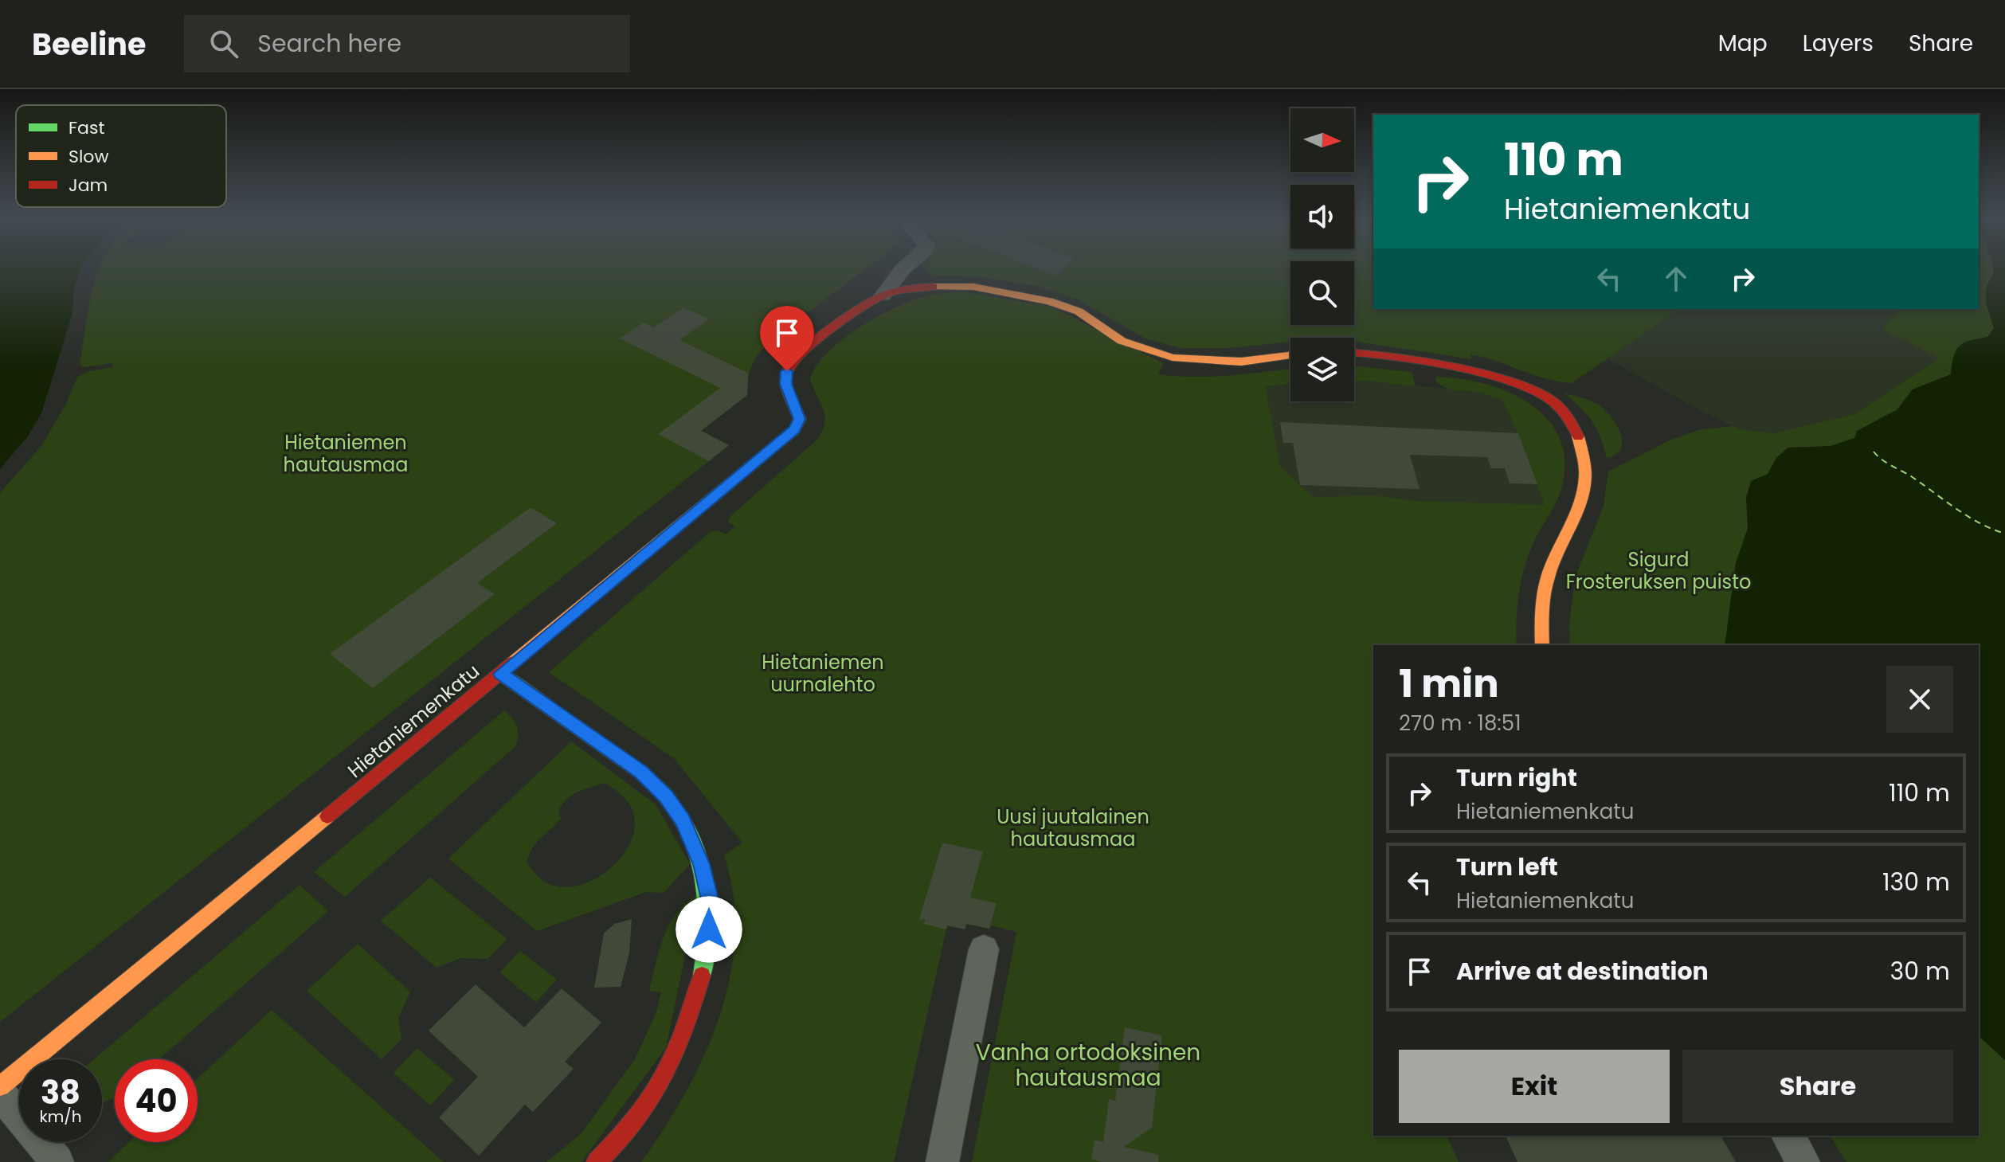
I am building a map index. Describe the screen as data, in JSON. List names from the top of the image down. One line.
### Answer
{"streets":{"street":["Hietaniemenkatu"]},"parks":["Hietaniemen hautausmaa","Sigurd Frosteruksen puisto","Hietaniemen uurnalehto","Uusi juutalainen hautausmaa","Vanha ortodoksinen hautausmaa"],"legend":["Fast","Slow","Jam"],"north":"right","page":{"header":"Beeline","search":"Search here","nav":["Map","Layers","Share"],"turn":["110 m","Hietaniemenkatu"],"heading":["1 min","270 m · 18:51"],"list":[{"name":"Turn right","note":"Hietaniemenkatu","value":"110 m"},{"name":"Turn left","note":"Hietaniemenkatu","value":"130 m"},{"name":"Arrive at destination","value":"30 m"}],"buttons":["Exit","Share"],"speed":"38 km/h","limit":"40"}}
